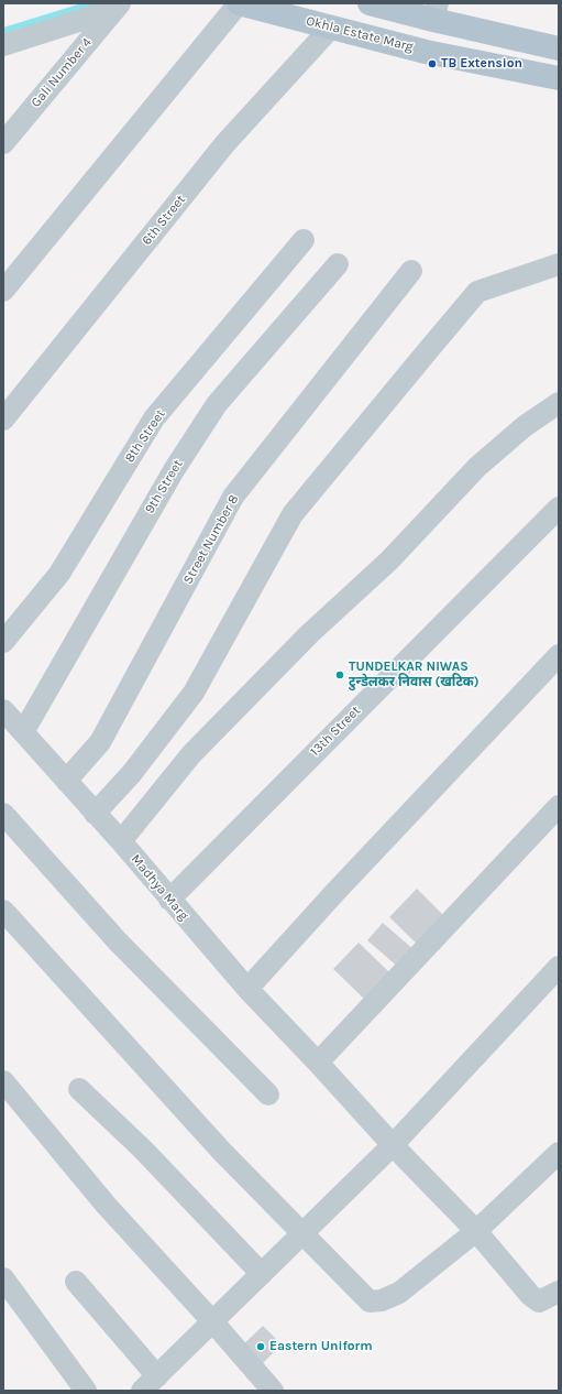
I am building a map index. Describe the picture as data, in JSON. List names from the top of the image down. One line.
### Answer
{"streets":{"main road":["Okhla Estate Marg"],"street":["Gali Number 4","6th Street","8th Street","9th Street","Street Number 8","13th Street","Madhya Marg"]},"crossings":[["Okhla Estate Marg","6th Street"],["9th Street","Madhya Marg"],["Street Number 8","Madhya Marg"],["13th Street","Madhya Marg"]],"places":["TB Extension","TUNDELKAR NIWAS टुन्डेलकर निवास (खटिक)","Eastern Uniform"]}
